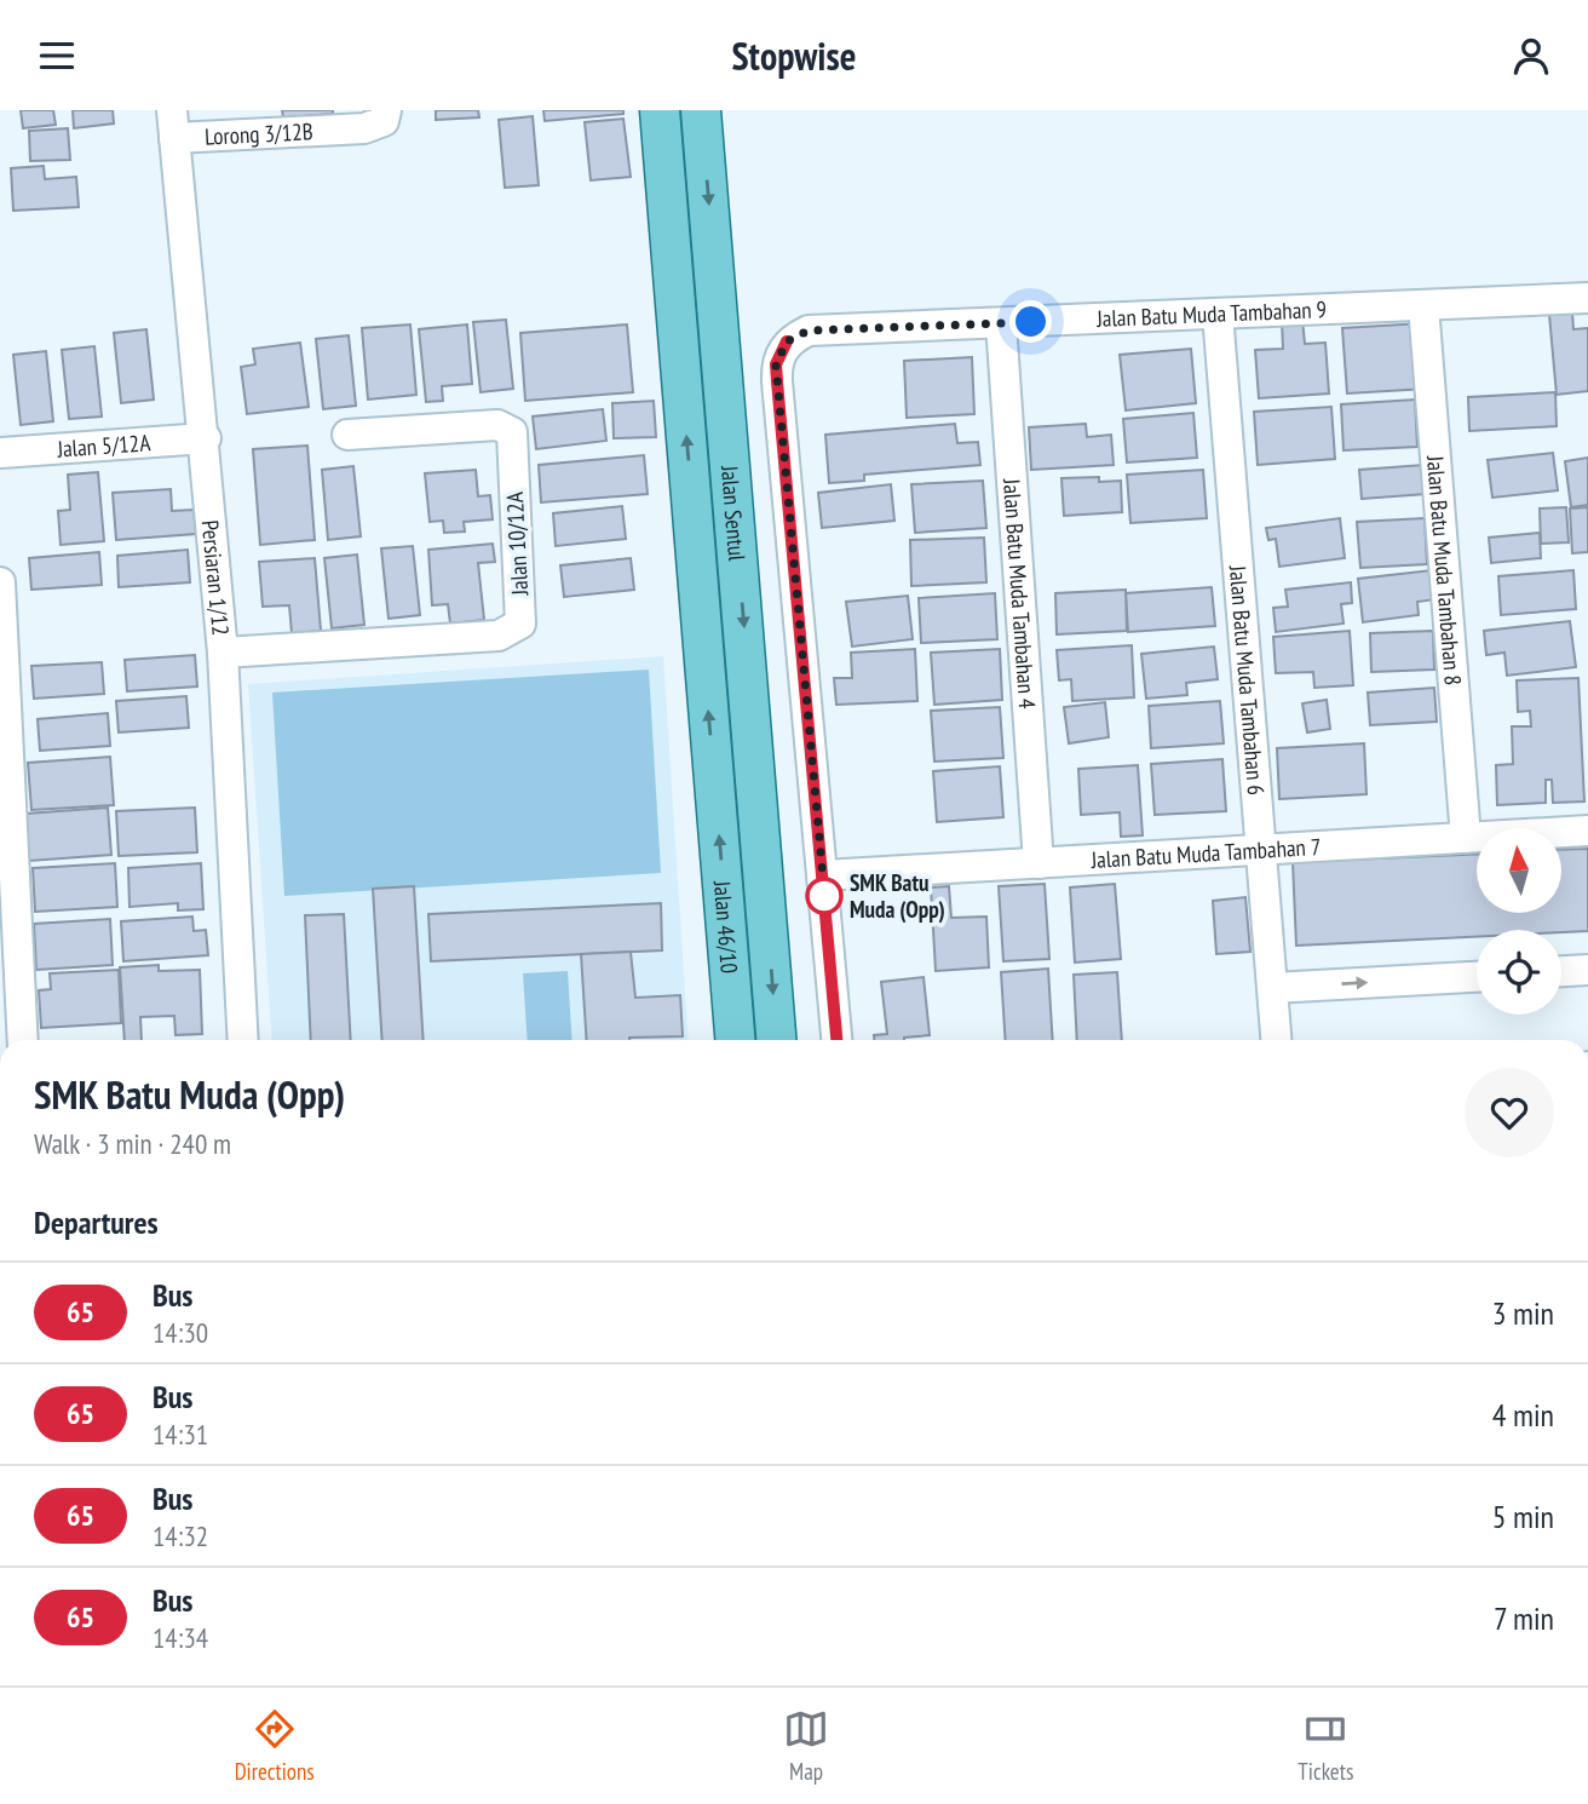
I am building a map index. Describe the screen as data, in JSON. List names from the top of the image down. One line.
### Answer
{"streets":{"main road":["Jalan Sentul","Jalan 46/10"],"street":["Lorong 3/12B","Jalan Batu Muda Tambahan 9","Jalan 5/12A","Jalan 10/12A","Jalan Batu Muda Tambahan 8","Persiaran 1/12","Jalan Batu Muda Tambahan 4","Jalan Batu Muda Tambahan 6","Jalan Batu Muda Tambahan 7"]},"crossings":[["Lorong 3/12B","Persiaran 1/12"],["Jalan Batu Muda Tambahan 9","Jalan Batu Muda Tambahan 8"],["Jalan Batu Muda Tambahan 9","Jalan Batu Muda Tambahan 4"],["Jalan Batu Muda Tambahan 9","Jalan Batu Muda Tambahan 6"],["Jalan Batu Muda Tambahan 9","Jalan Batu Muda Tambahan 7"],["Jalan 5/12A","Persiaran 1/12"],["Jalan Sentul","Jalan 46/10"],["Jalan 10/12A","Persiaran 1/12"],["Jalan Batu Muda Tambahan 8","Jalan Batu Muda Tambahan 7"],["Jalan Batu Muda Tambahan 4","Jalan Batu Muda Tambahan 7"],["Jalan Batu Muda Tambahan 6","Jalan Batu Muda Tambahan 7"]],"places":["SMK Batu Muda (Opp)"],"lines":["bus line 65"],"north":"top","page":{"header":"Stopwise","heading":[["SMK Batu Muda (Opp)","Walk · 3 min · 240 m"],"Departures"],"list":[{"mark":"65","name":"Bus","note":"14:30","value":"3 min"},{"mark":"65","name":"Bus","note":"14:31","value":"4 min"},{"mark":"65","name":"Bus","note":"14:32","value":"5 min"},{"mark":"65","name":"Bus","note":"14:34","value":"7 min"}],"tabs":["Directions","Map","Tickets"]}}
